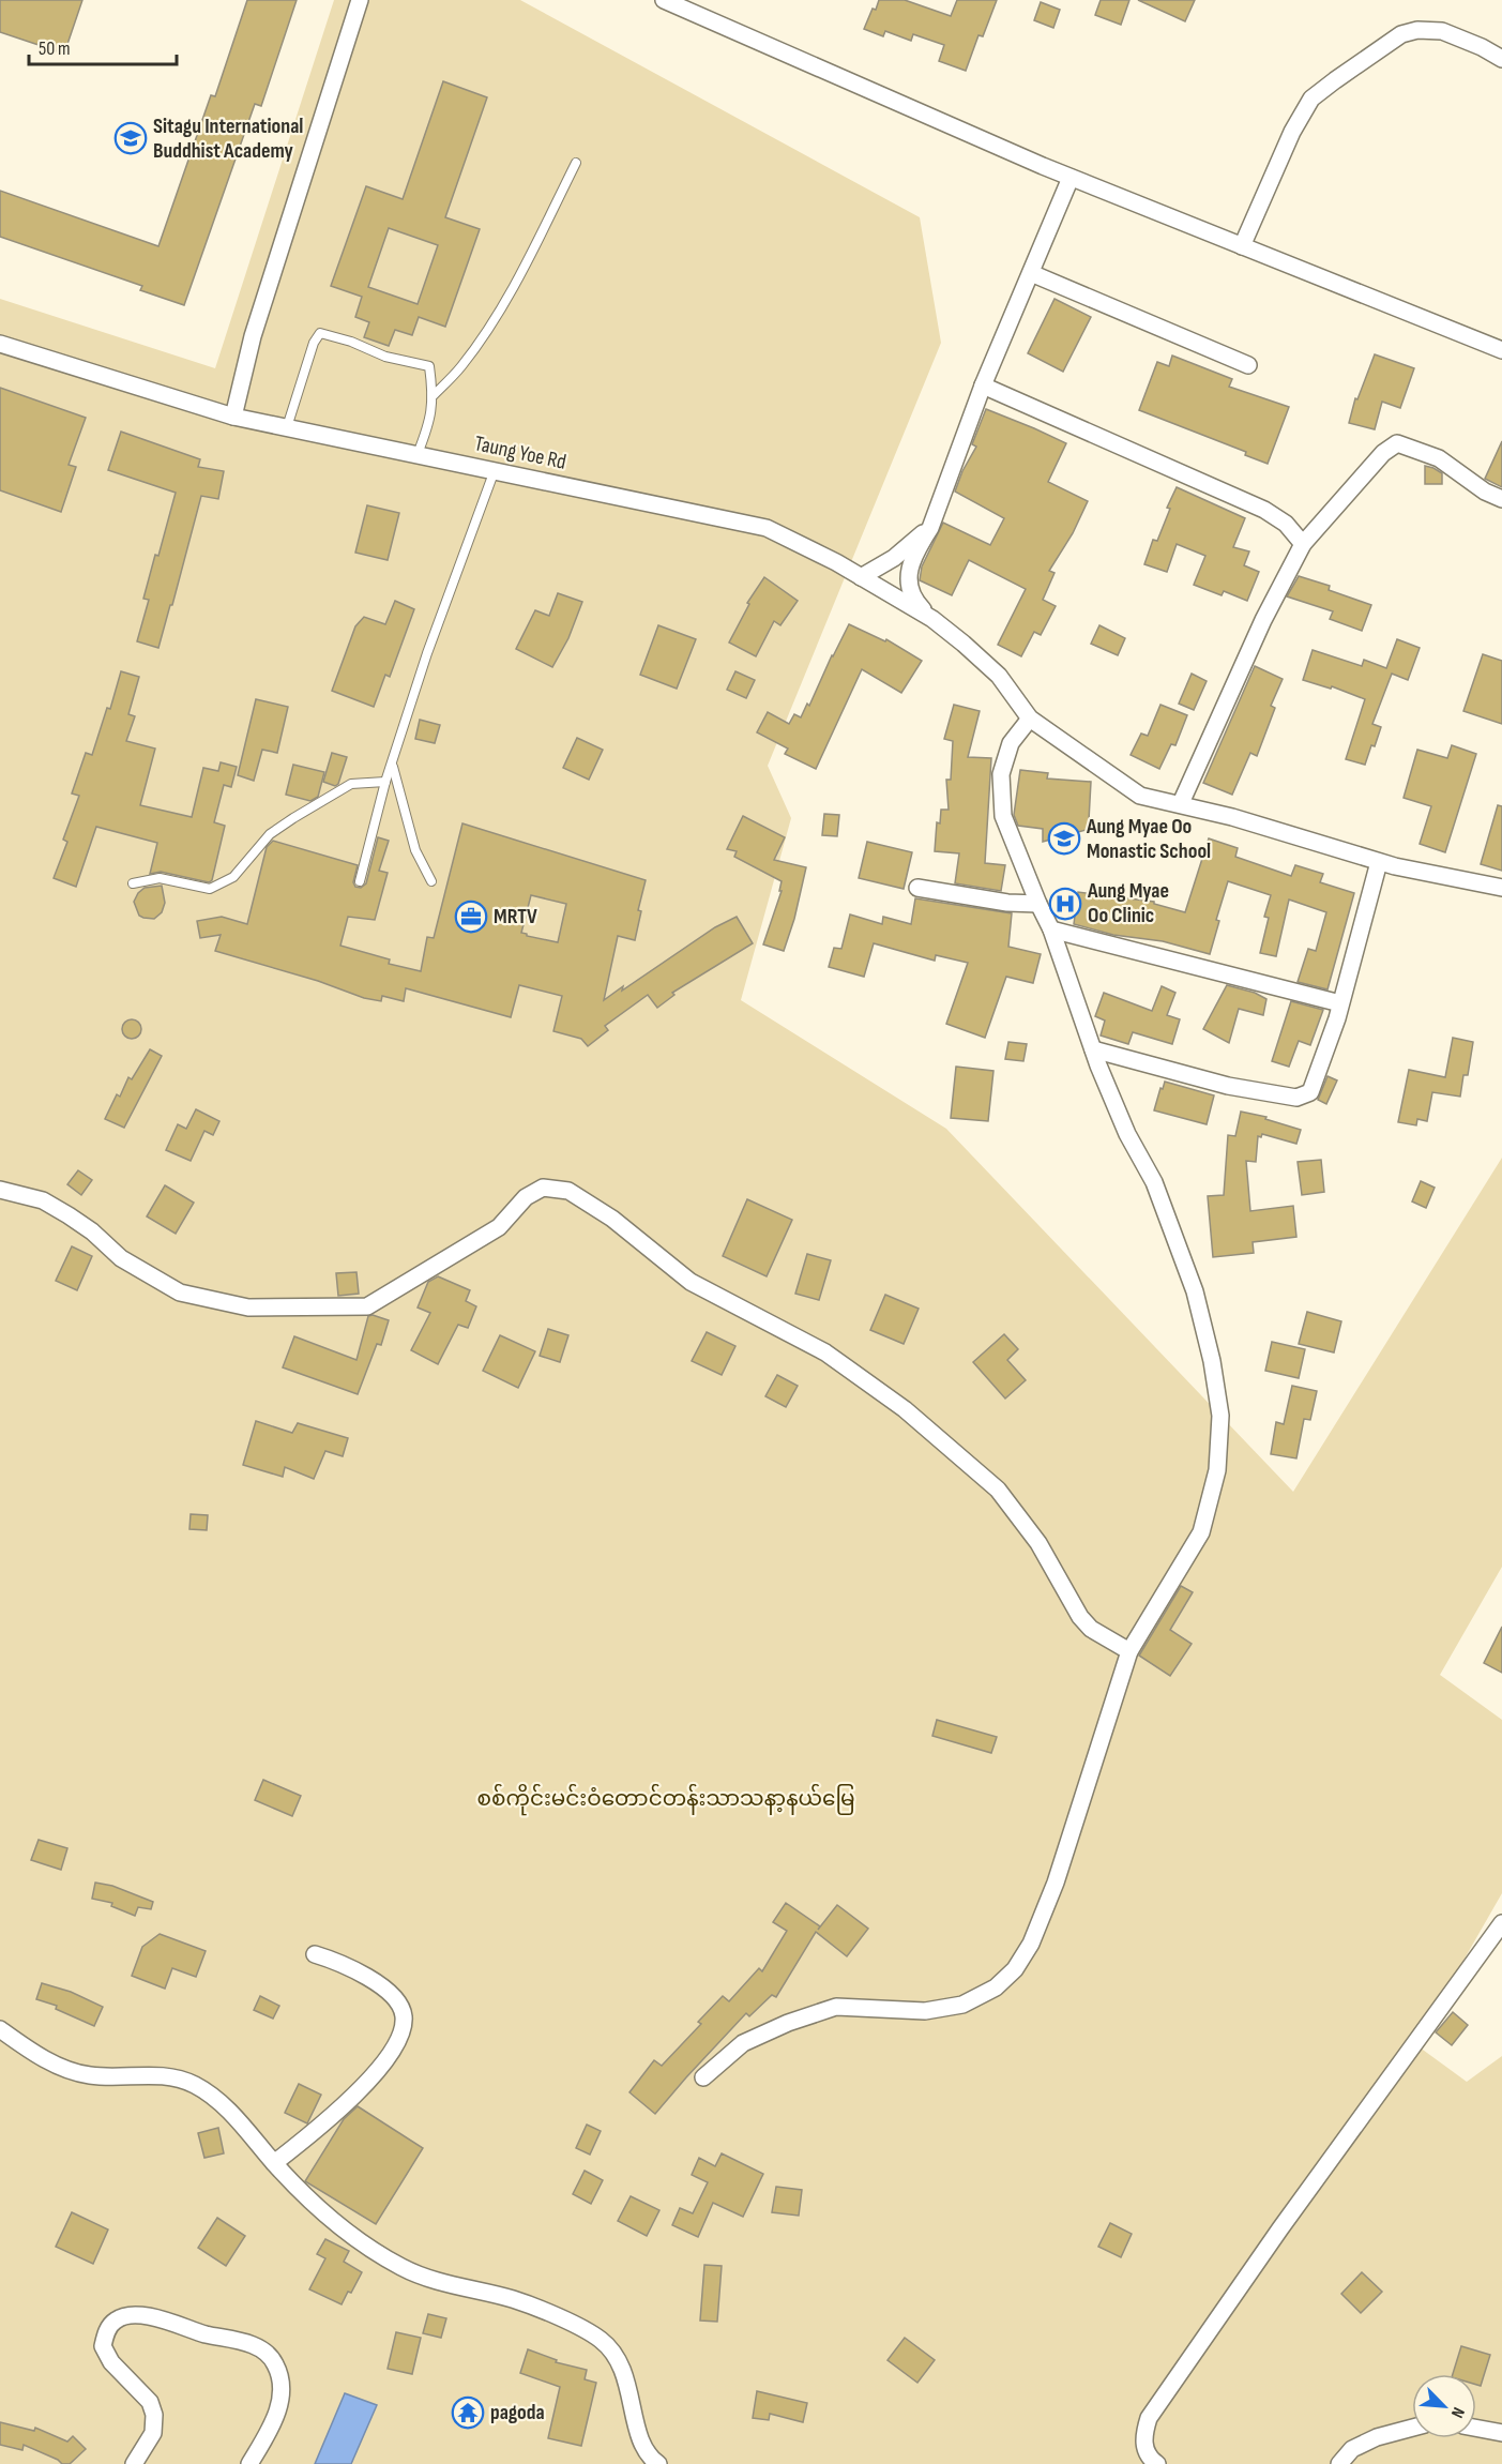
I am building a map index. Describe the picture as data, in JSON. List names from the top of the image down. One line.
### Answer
{"streets":{"street":["Taung Yoe Rd"]},"parks":["စစ်ကိုင်းမင်းဝံတောင်တန်းသာသနာ့နယ်မြေ"],"places":{"school or university":["Sitagu International Buddhist Academy","Aung Myae Oo Monastic School"],"hospital":["Aung Myae Oo Clinic"],"office":["MRTV"],"temple":["pagoda"]},"scale_bar":"50 m","north":"bottom right"}
